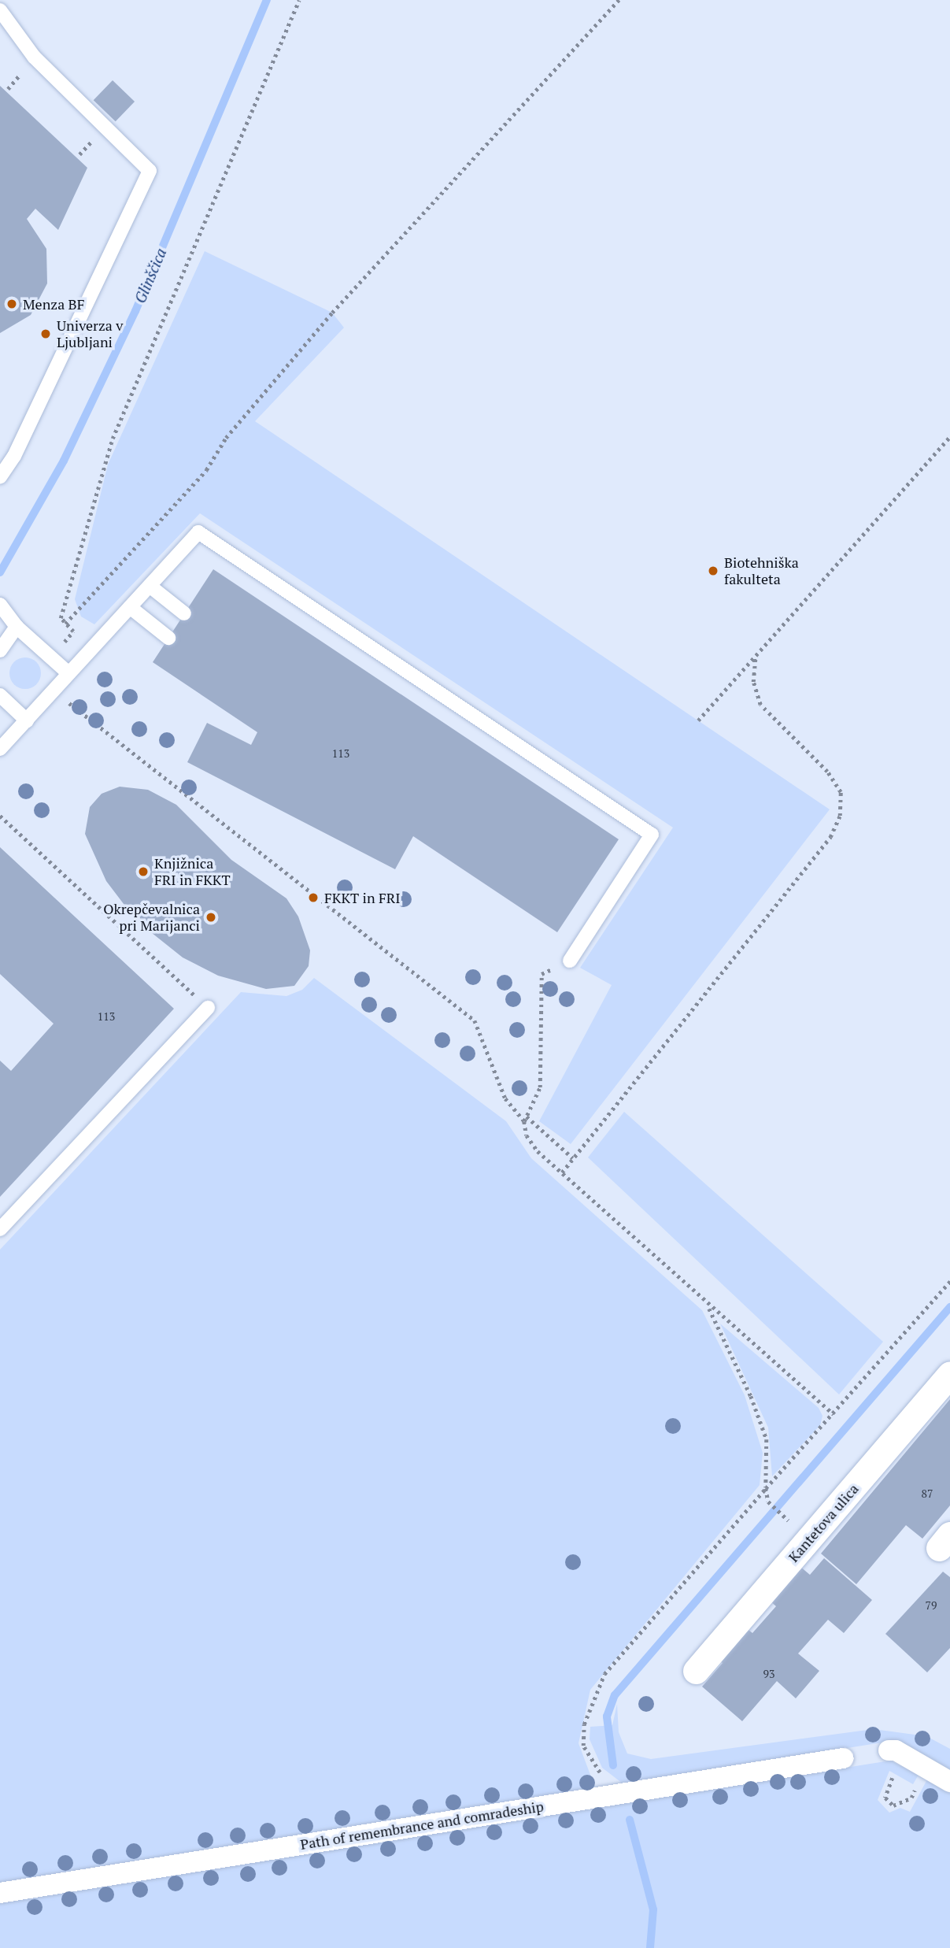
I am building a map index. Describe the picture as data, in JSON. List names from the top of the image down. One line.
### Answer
{"streets":{"street":["Kantetova ulica","Path of remembrance and comradeship"]},"water":["Glinščica"],"places":["Menza BF","Univerza v Ljubljani","Biotehniška fakulteta","Knjižnica FRI in FKKT","FKKT in FRI","Okrepčevalnica pri Marijanci"],"house_numbers":["113","113","87","79","93"]}
